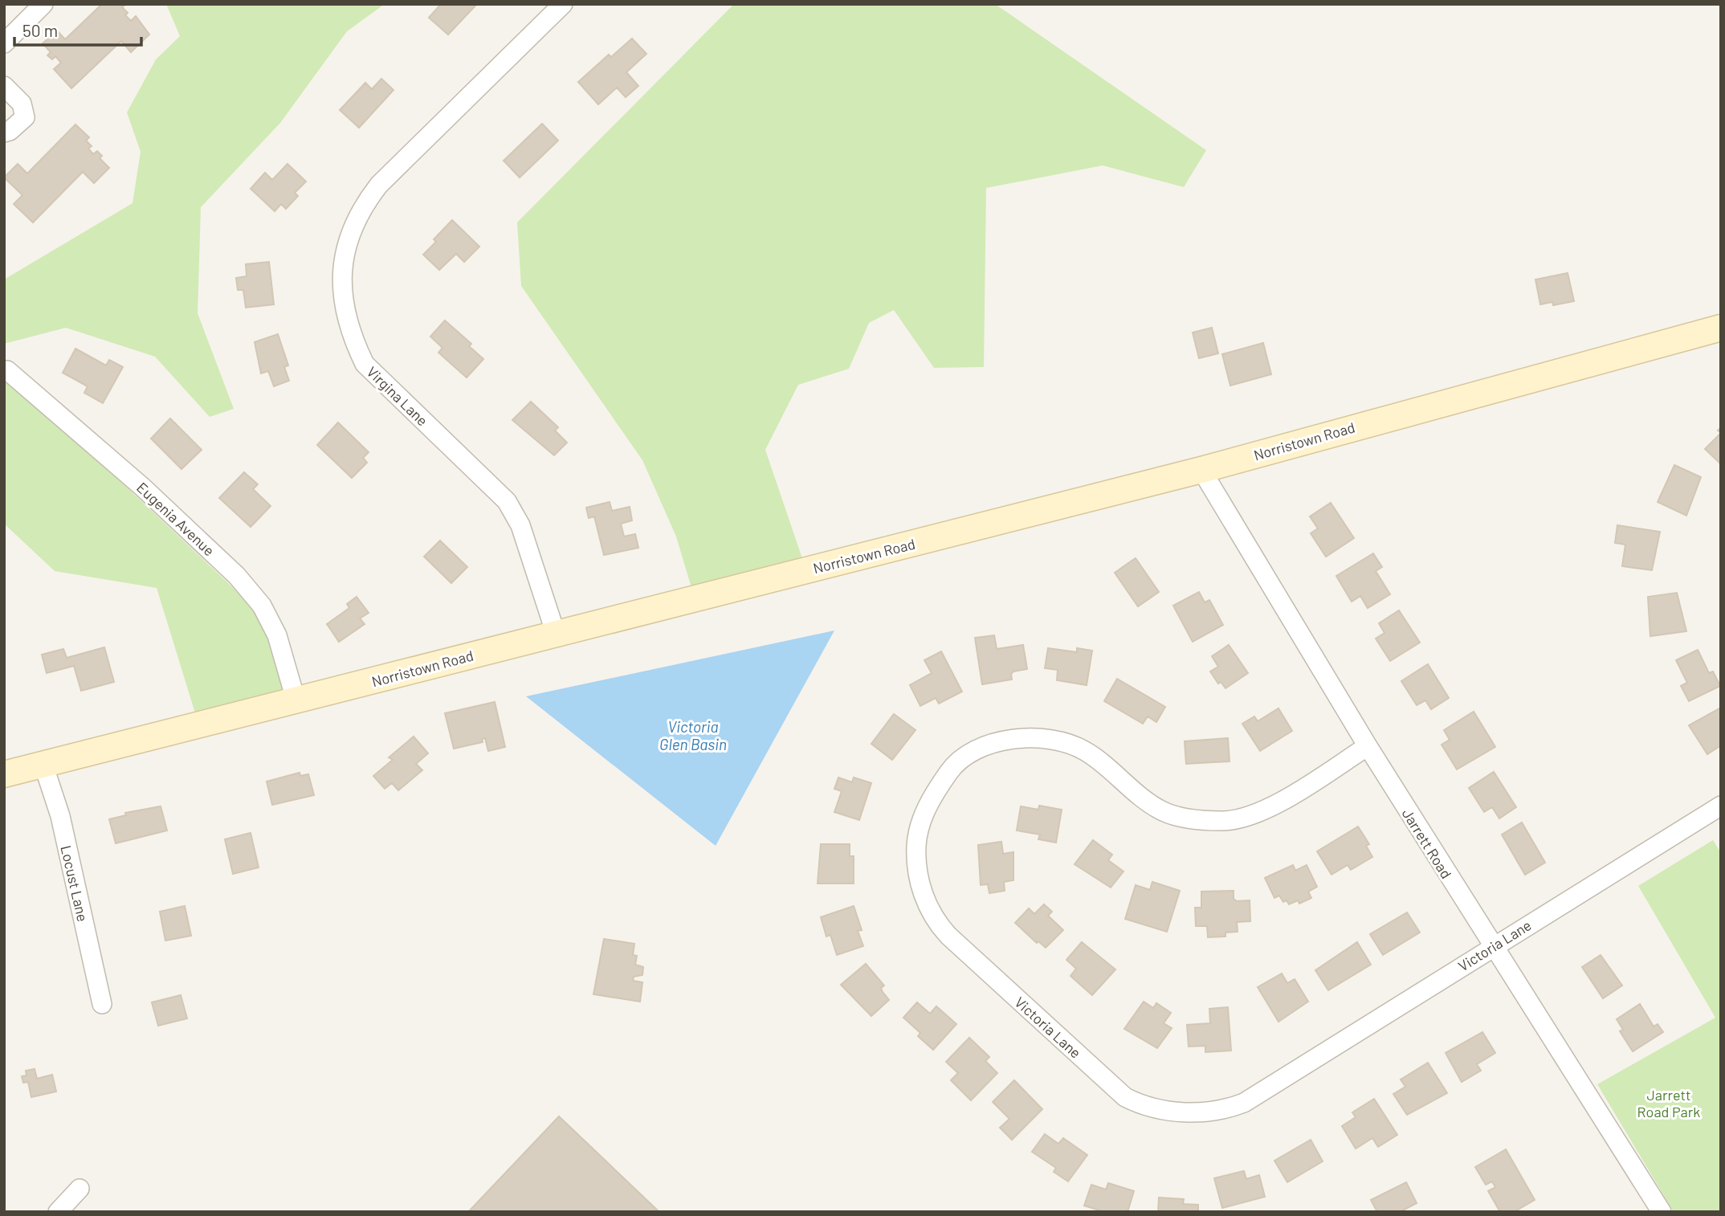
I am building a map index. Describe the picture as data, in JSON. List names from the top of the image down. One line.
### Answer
{"streets":{"main road":["Norristown Road"],"street":["Virgina Lane","Eugenia Avenue","Jarrett Road","Locust Lane","Victoria Lane"]},"crossings":[["Virgina Lane","Norristown Road"],["Norristown Road","Eugenia Avenue"],["Norristown Road","Jarrett Road"],["Norristown Road","Locust Lane"],["Jarrett Road","Victoria Lane"]],"water":["Victoria Glen Basin"],"parks":["Jarrett Road Park"],"scale_bar":"50 m"}
